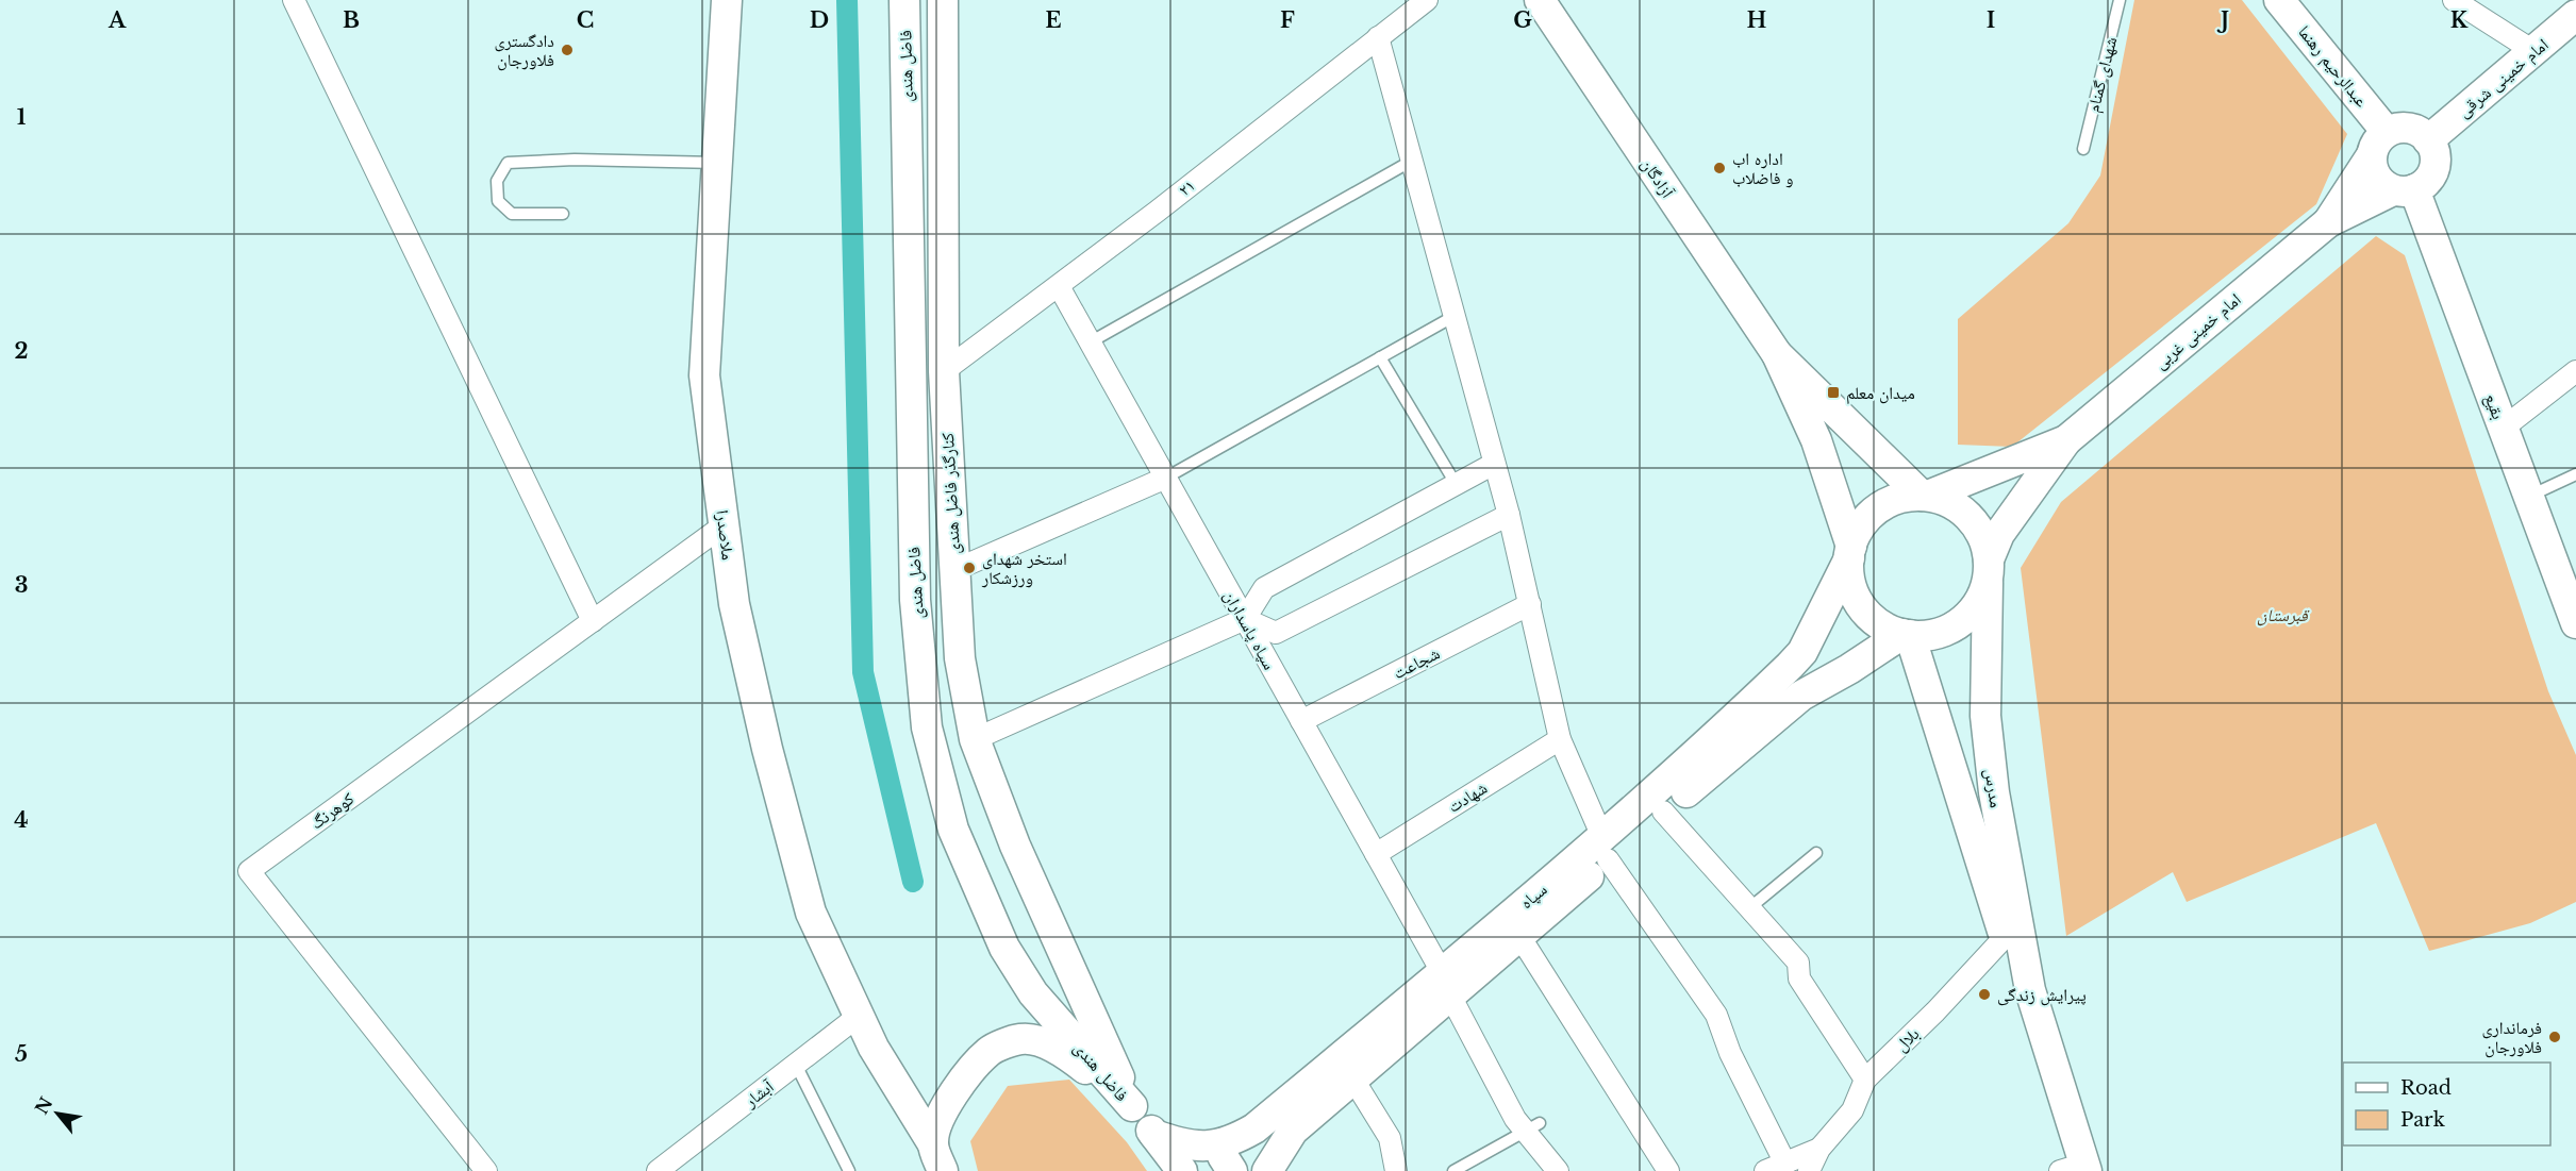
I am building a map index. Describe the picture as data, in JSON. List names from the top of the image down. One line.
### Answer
{"streets":{"main road":["فاضل هندی","عبدالرحیم رهنما","امام خمینی شرقی","آزادگان","امام خمینی غربی","بقیع","کنارگذر فاضل هندی","ملاصدرا","مدرس","سپاه"],"street":["۲۱","سپاه پاسداران","شجاعت","شهادت","کوهرنگ","بلال","آبشار"],"lane":["شهدای گمنام"]},"crossings":[["فاضل هندی","کنارگذر فاضل هندی"],["عبدالرحیم رهنما","امام خمینی شرقی"],["عبدالرحیم رهنما","امام خمینی غربی"],["عبدالرحیم رهنما","بقیع"],["امام خمینی شرقی","امام خمینی غربی"],["امام خمینی شرقی","بقیع"],["۲۱","کنارگذر فاضل هندی"],["۲۱","سپاه پاسداران"],["امام خمینی غربی","بقیع"],["امام خمینی غربی","مدرس"],["امام خمینی غربی","سپاه"],["ملاصدرا","کوهرنگ"],["ملاصدرا","آبشار"],["سپاه پاسداران","شجاعت"],["سپاه پاسداران","شهادت"],["سپاه پاسداران","سپاه"],["مدرس","سپاه"],["مدرس","بلال"]],"parks":["قبرستان"],"places":{"other":["دادگستری فلاورجان","اداره اب و فاضلاب","استخر شهدای ورزشکار","پیرایش زندگی","فرمانداری فلاورجان"],"transit":["میدان معلم"]},"legend":["Road","Park"],"north":"top left","grid":{"columns":["A","B","C","D","E","F","G","H","I","J","K"],"rows":["1","2","3","4","5"]}}
